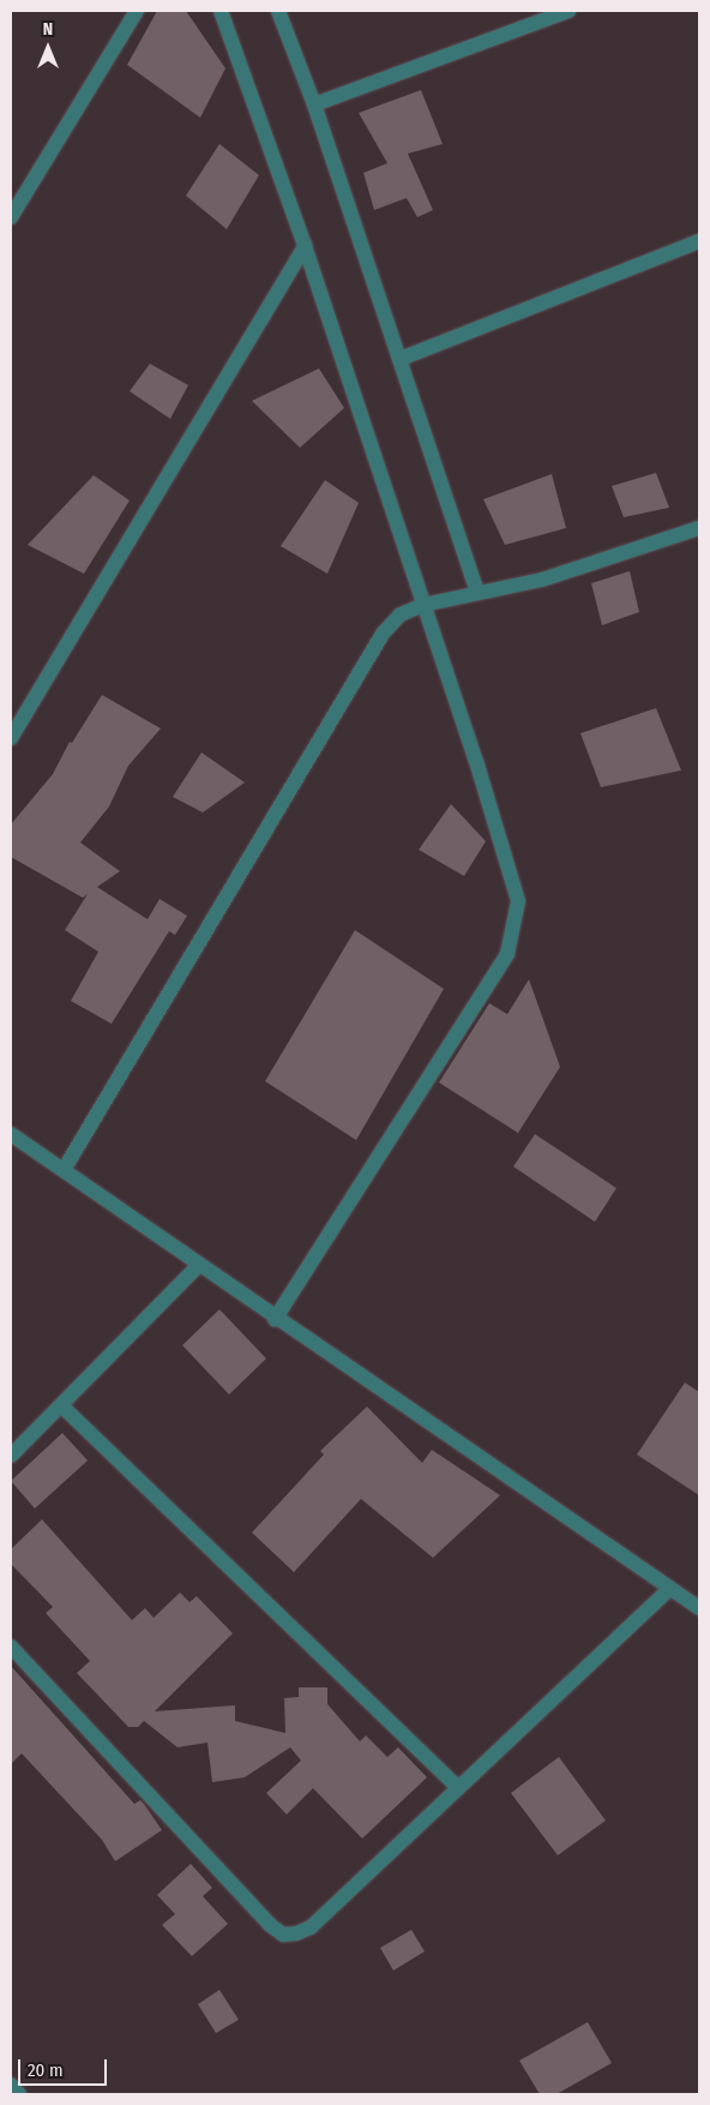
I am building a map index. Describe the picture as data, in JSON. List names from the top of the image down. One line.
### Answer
{"scale_bar":"20 m","north":"top"}
